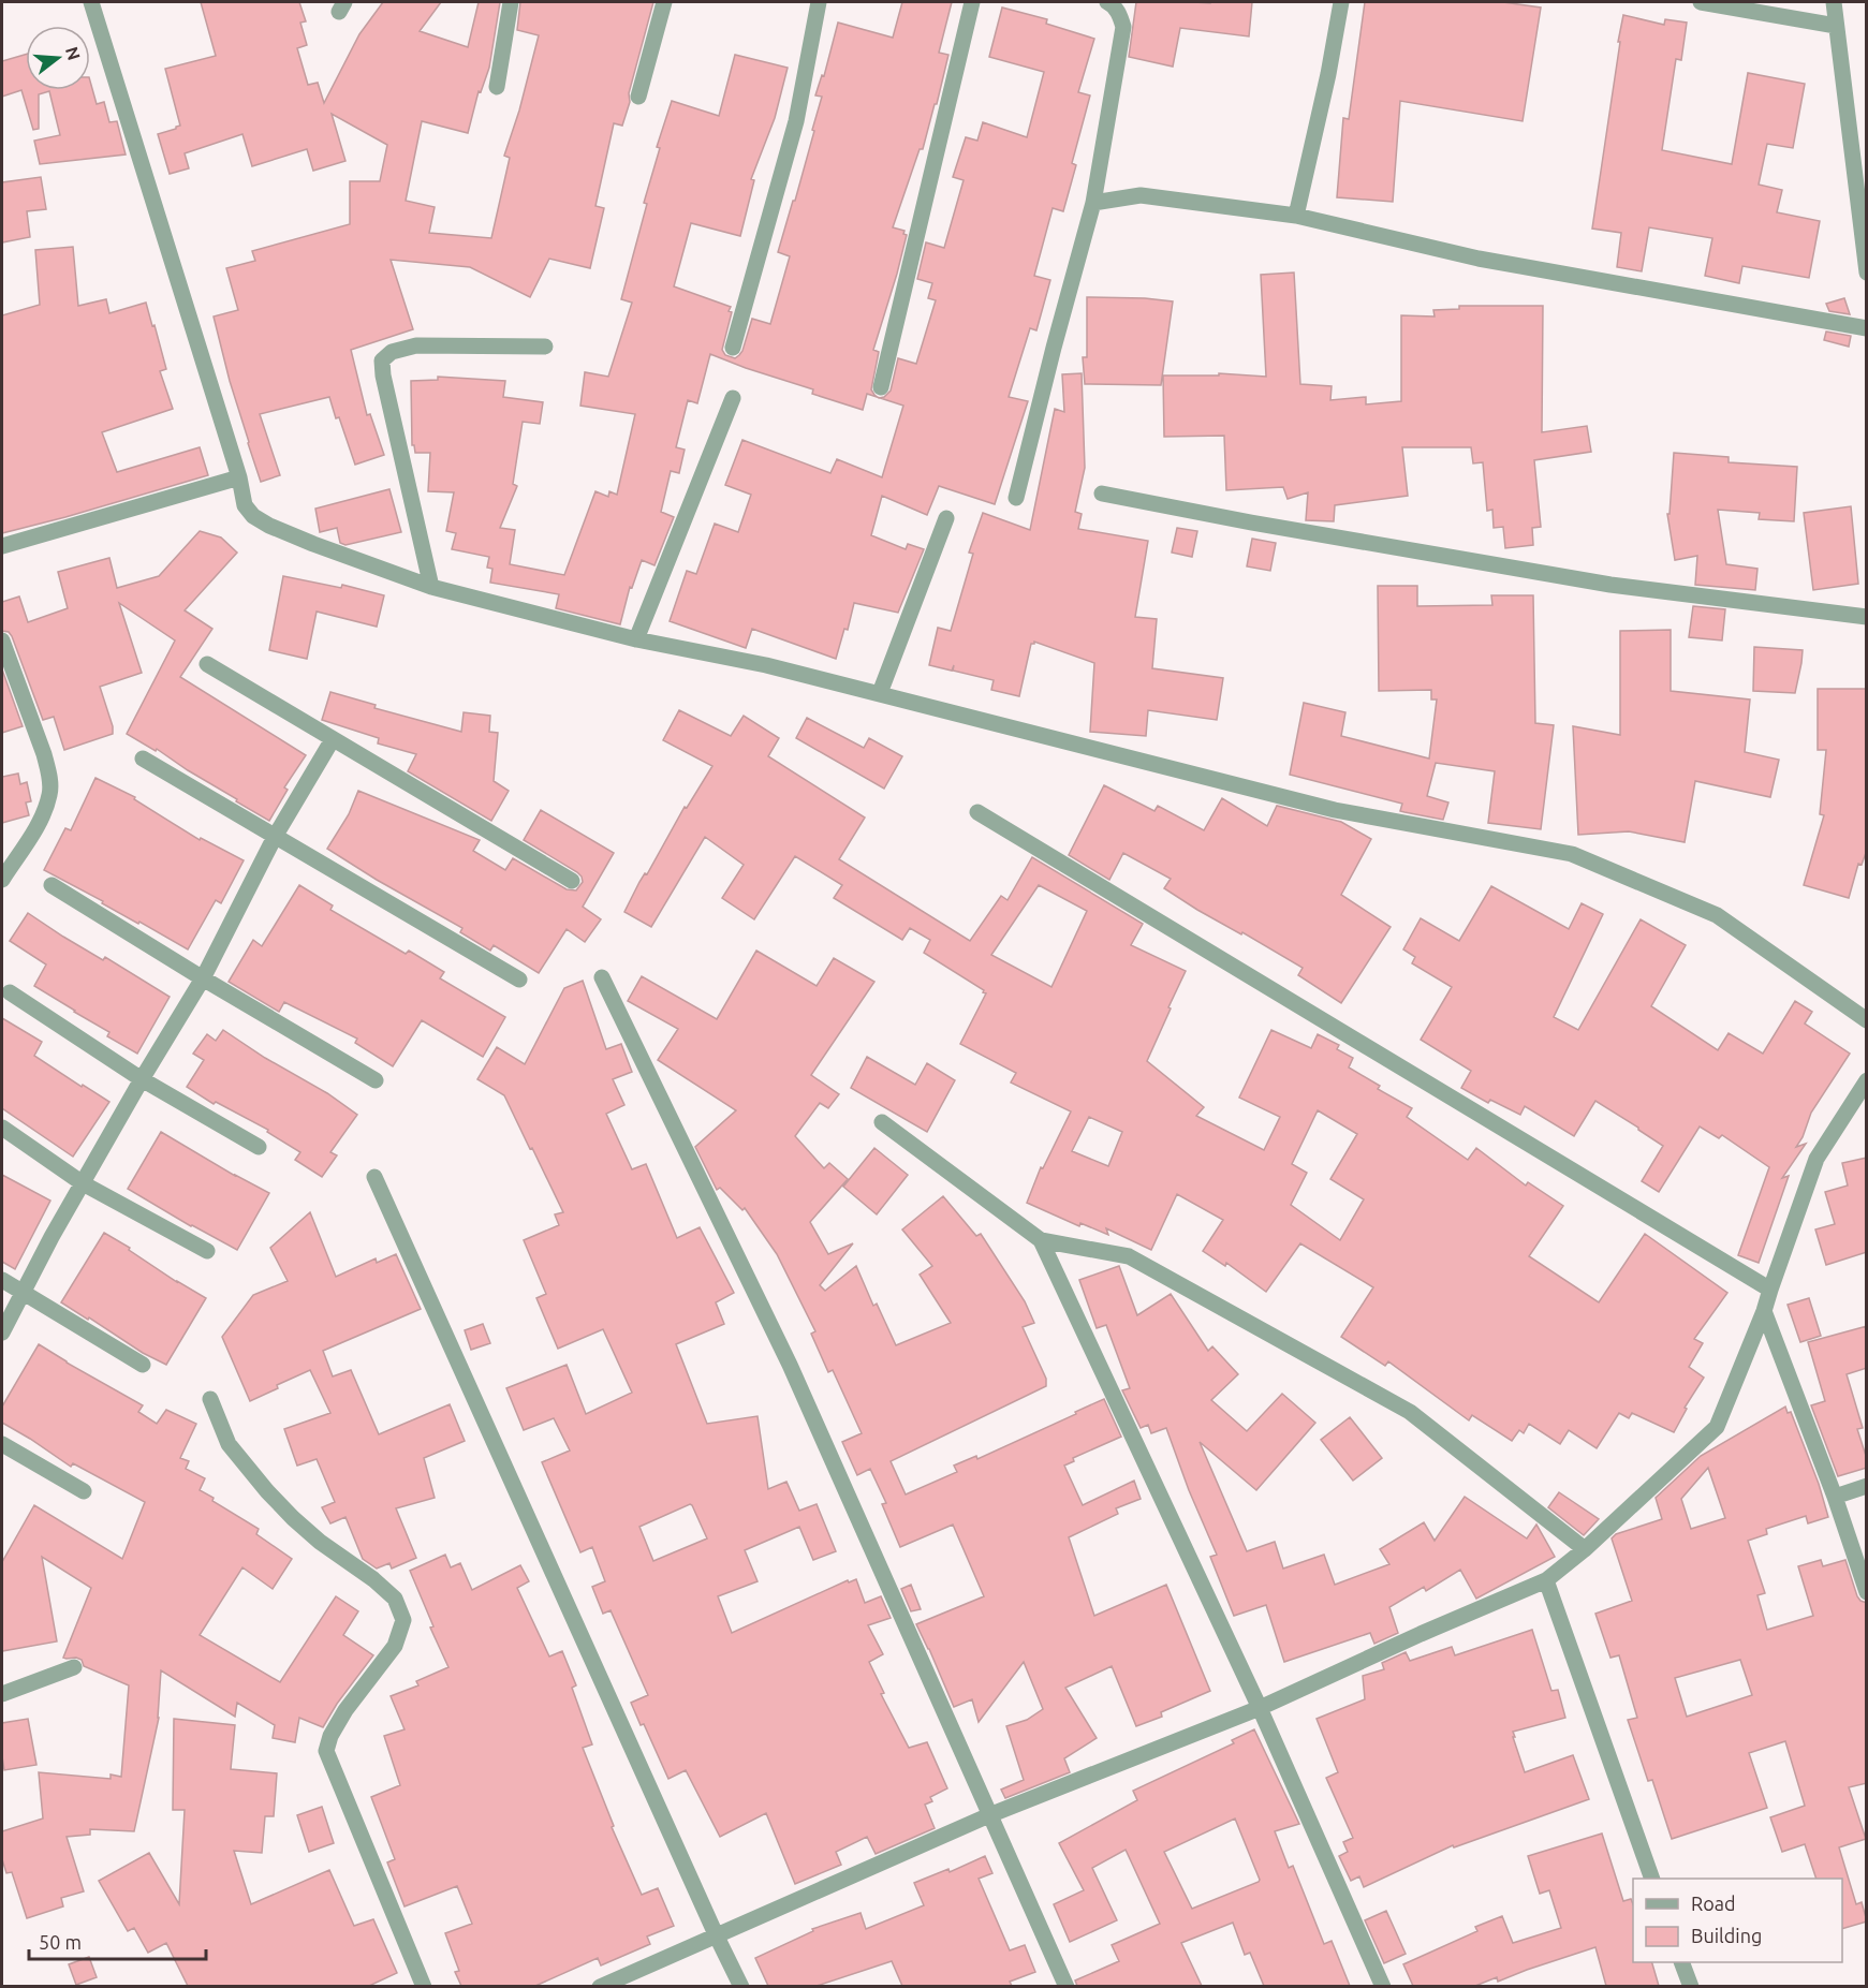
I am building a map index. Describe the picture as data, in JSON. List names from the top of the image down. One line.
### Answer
{"legend":["Road","Building"],"scale_bar":"50 m","north":"right"}
